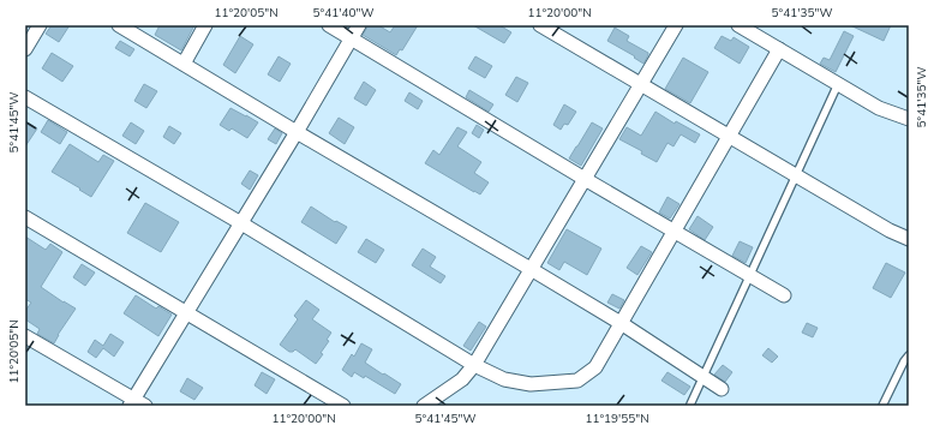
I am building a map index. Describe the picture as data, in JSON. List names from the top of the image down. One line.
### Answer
{"coordinates":["11°20'05\"N","5°41'40\"W","11°20'00\"N","5°41'35\"W","5°41'45\"W","11°19'55\"N"]}
